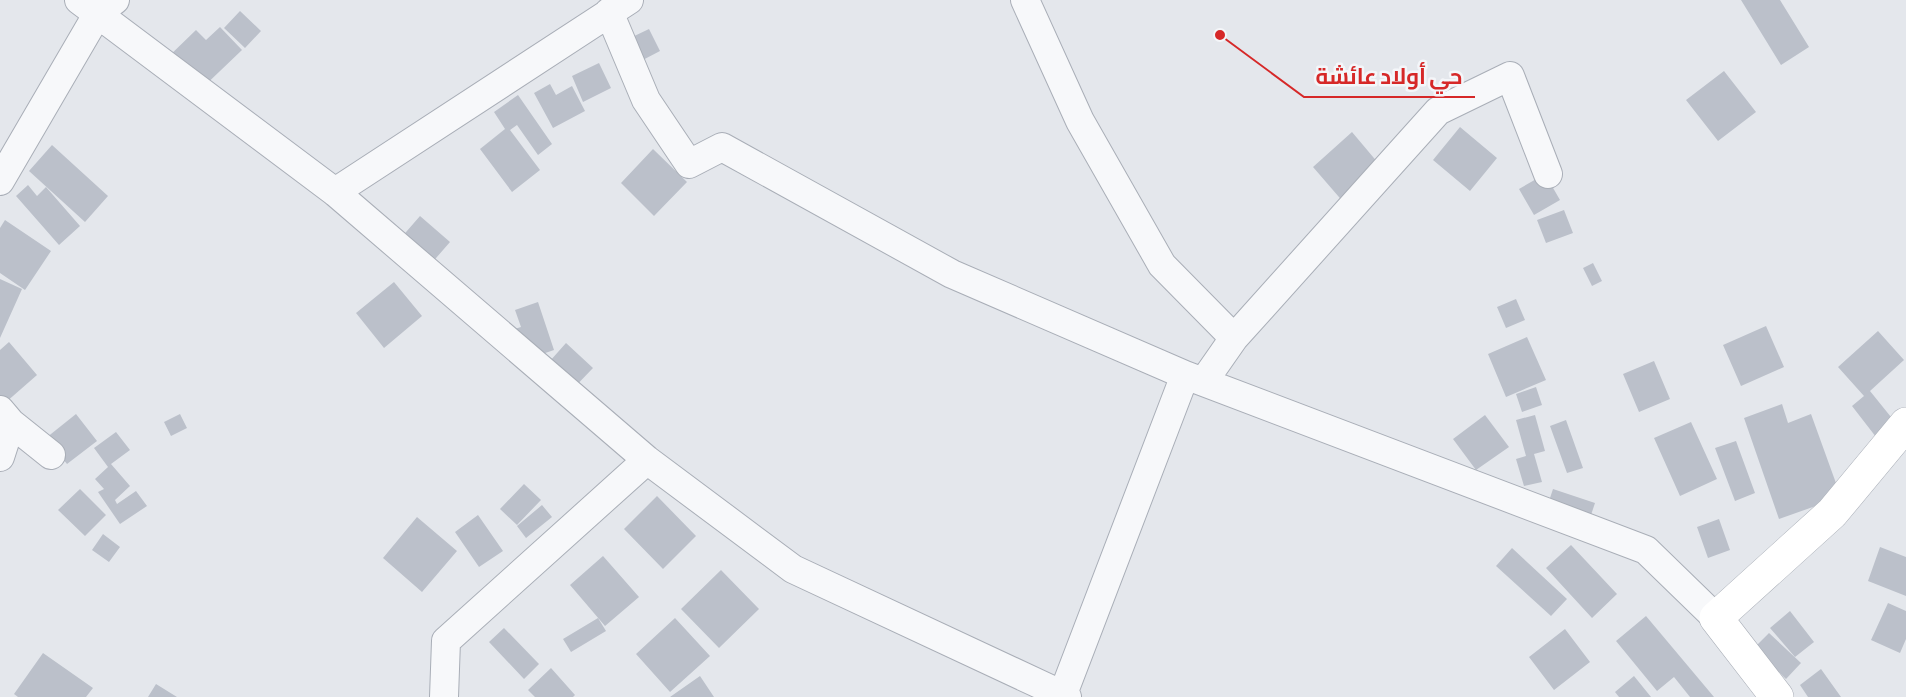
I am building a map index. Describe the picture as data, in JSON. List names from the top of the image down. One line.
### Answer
{"places":["حي أولاد عائشة"]}
